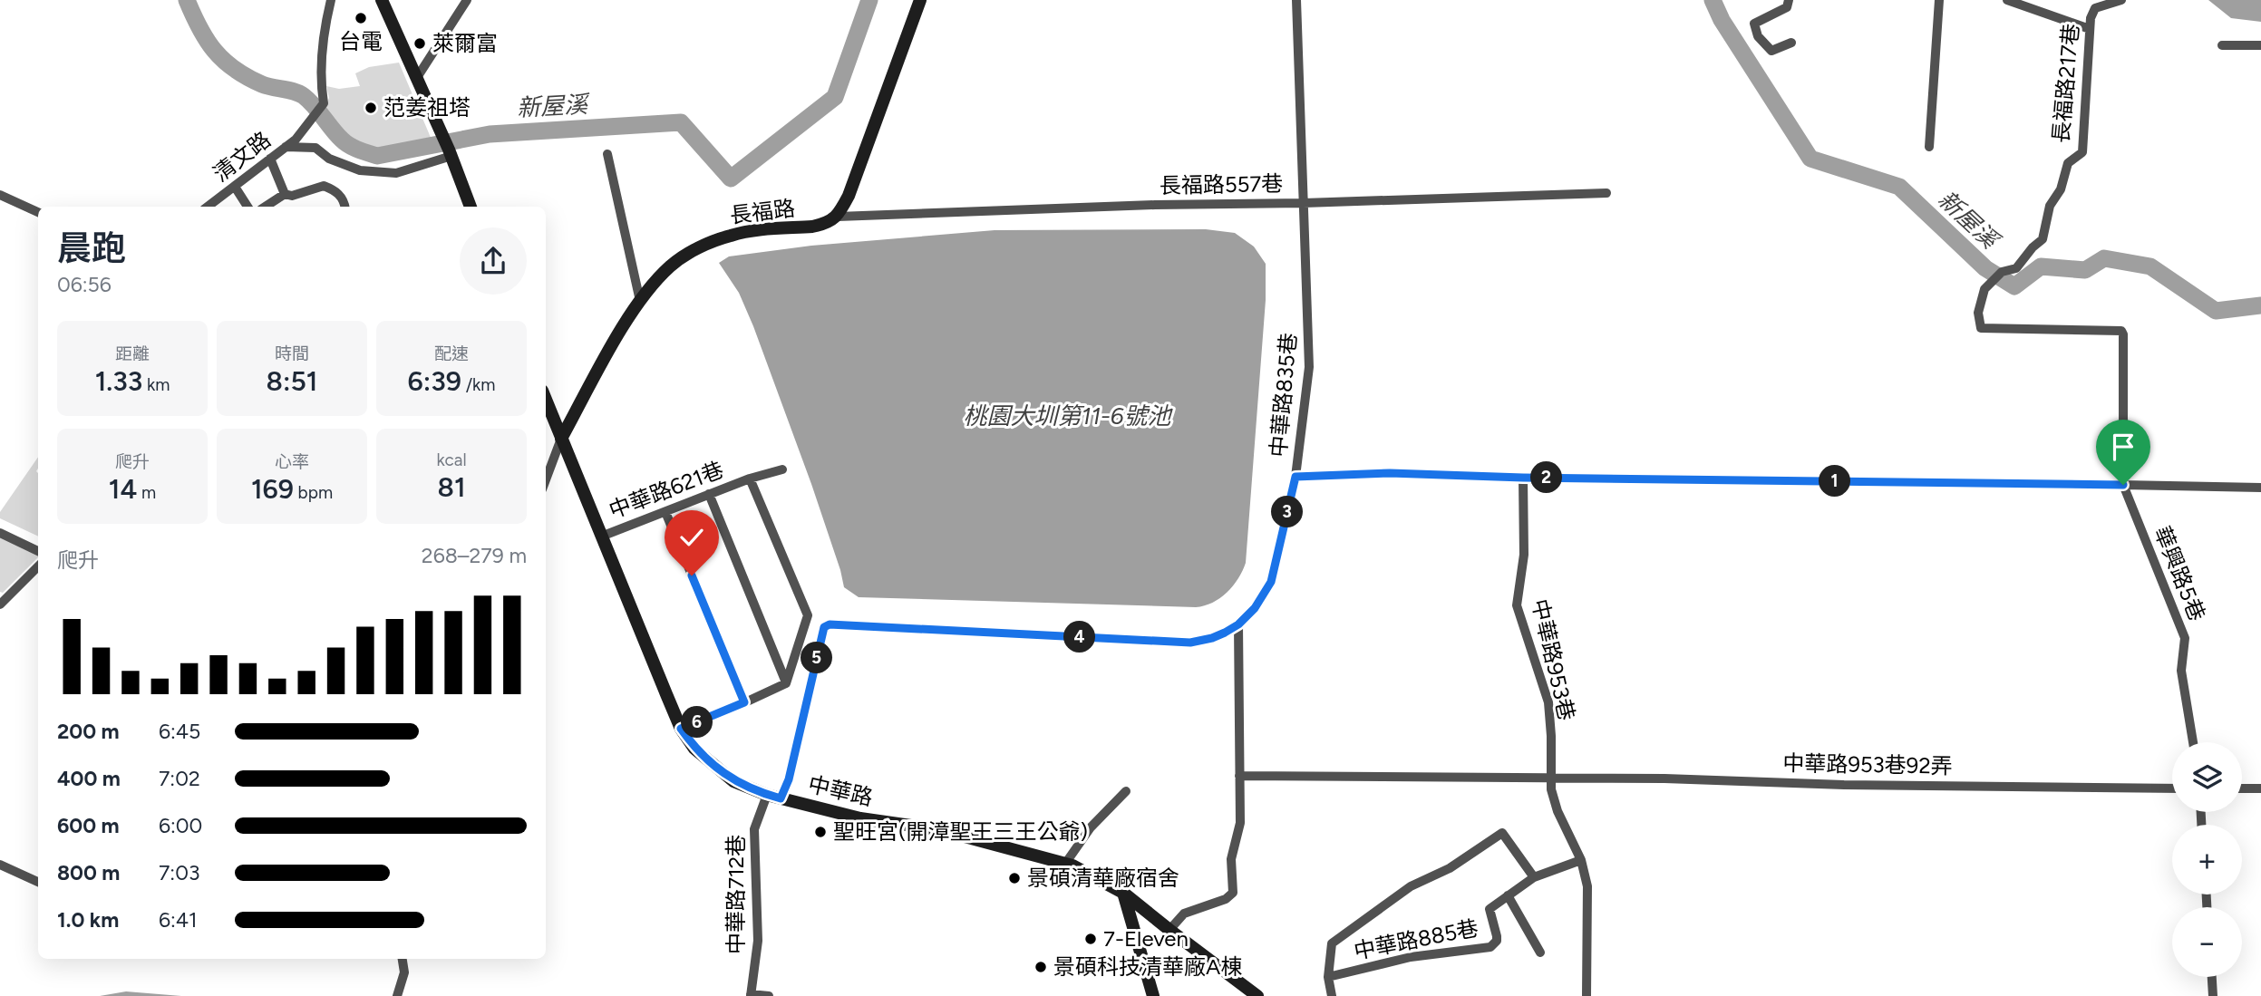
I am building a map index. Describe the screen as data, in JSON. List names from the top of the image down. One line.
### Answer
{"streets":{"main road":["長福路","中華路"],"street":["長福路217巷","清文路","長福路557巷","中華路835巷","中華路621巷","華興路5巷","中華路953巷","中華路953巷92弄","中華路712巷","中華路885巷"]},"crossings":[["長福路217巷","華興路5巷"],["長福路557巷","長福路"],["長福路557巷","中華路835巷"],["長福路","中華路"],["中華路621巷","中華路"],["中華路953巷","中華路953巷92弄"],["中華路","中華路712巷"]],"water":["新屋溪","桃園大圳第11-6號池"],"places":["台電","萊爾富","范姜祖塔","聖旺宮(開漳聖王三王公爺)","景碩清華廠宿舍","7-Eleven","景碩科技清華廠A棟"],"page":{"heading":["晨跑","06:56"],"stats":[["距離","1.33 km"],["時間","8:51"],["配速","6:39 /km"],["爬升","14 m"],["心率","169 bpm"],["kcal","81"]],"pins":["2","1","3","4","5","6"],"chart":["爬升","268–279 m"],"list":[{"name":"200 m","note":"6:45"},{"name":"400 m","note":"7:02"},{"name":"600 m","note":"6:00"},{"name":"800 m","note":"7:03"},{"name":"1.0 km","note":"6:41"}],"map_buttons":["+","−"]}}
